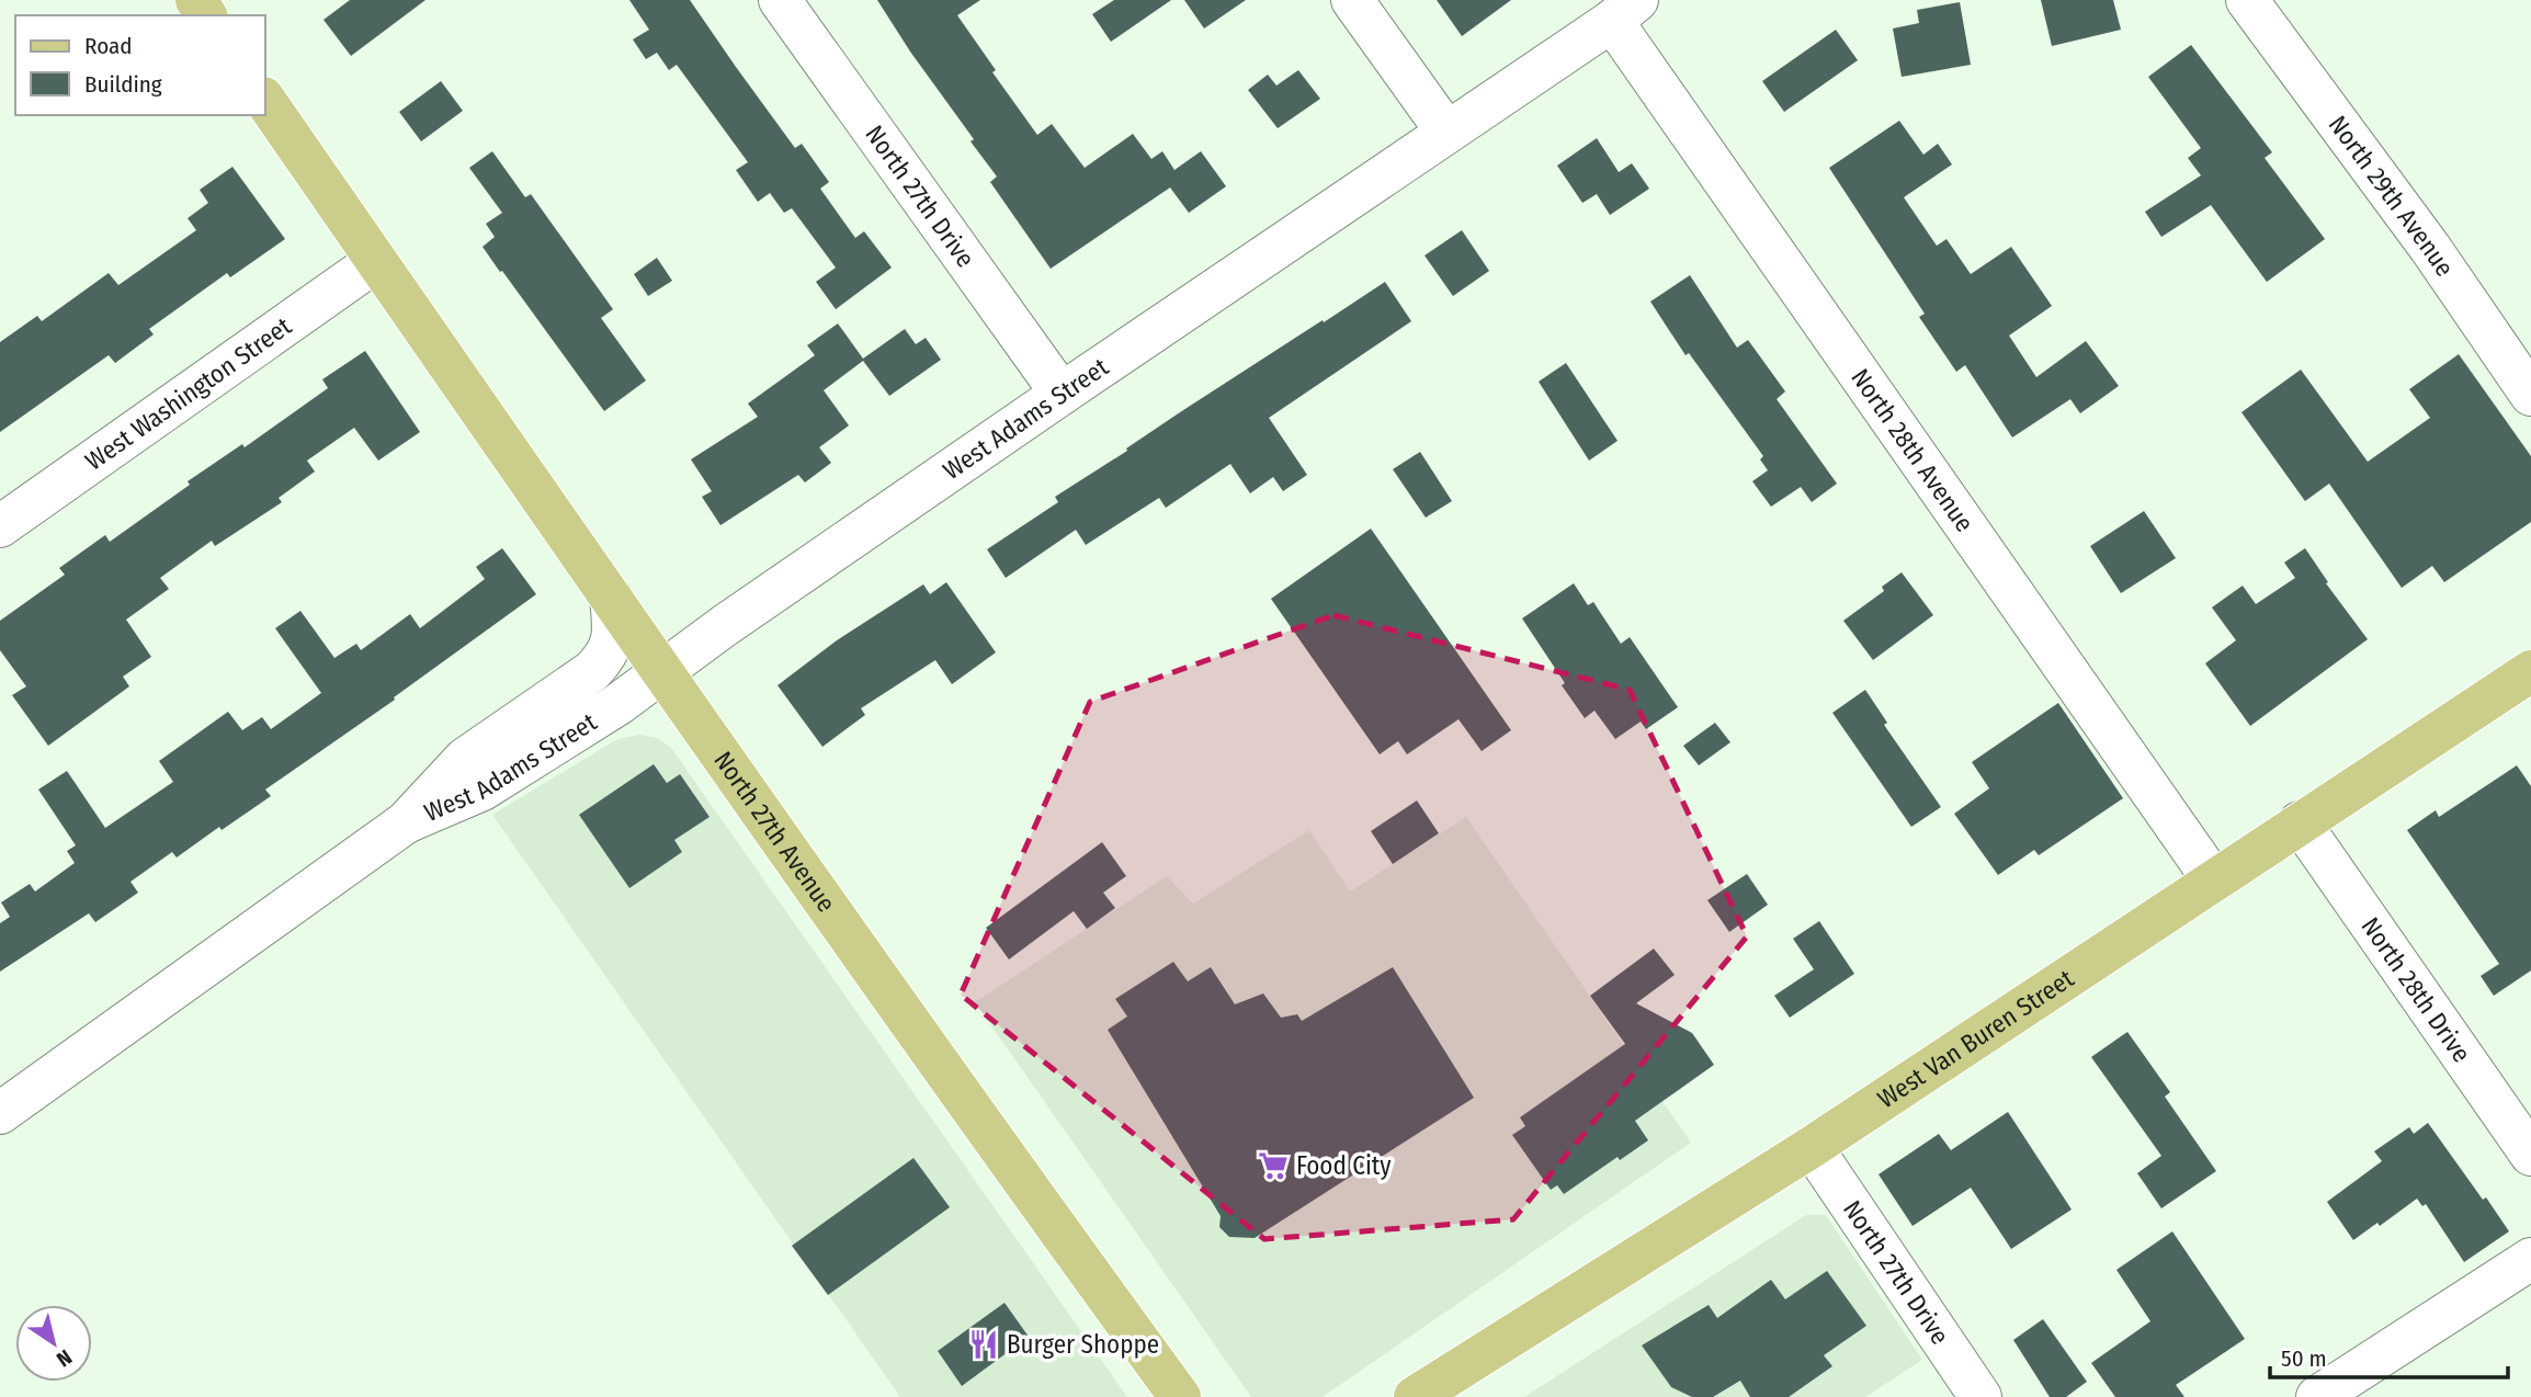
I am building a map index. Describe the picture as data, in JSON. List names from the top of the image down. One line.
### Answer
{"streets":{"main road":["North 27th Avenue","West Van Buren Street"],"street":["North 27th Drive","North 29th Avenue","West Washington Street","West Adams Street","North 28th Avenue","North 28th Drive"]},"crossings":[["North 27th Drive","West Adams Street"],["North 27th Drive","West Van Buren Street"],["West Washington Street","North 27th Avenue"],["West Adams Street","North 28th Avenue"],["West Adams Street","North 27th Avenue"],["North 28th Avenue","West Van Buren Street"],["North 28th Drive","West Van Buren Street"]],"places":{"supermarket":["Food City"],"restaurant":["Burger Shoppe"]},"legend":["Road","Building"],"scale_bar":"50 m","north":"bottom right"}
